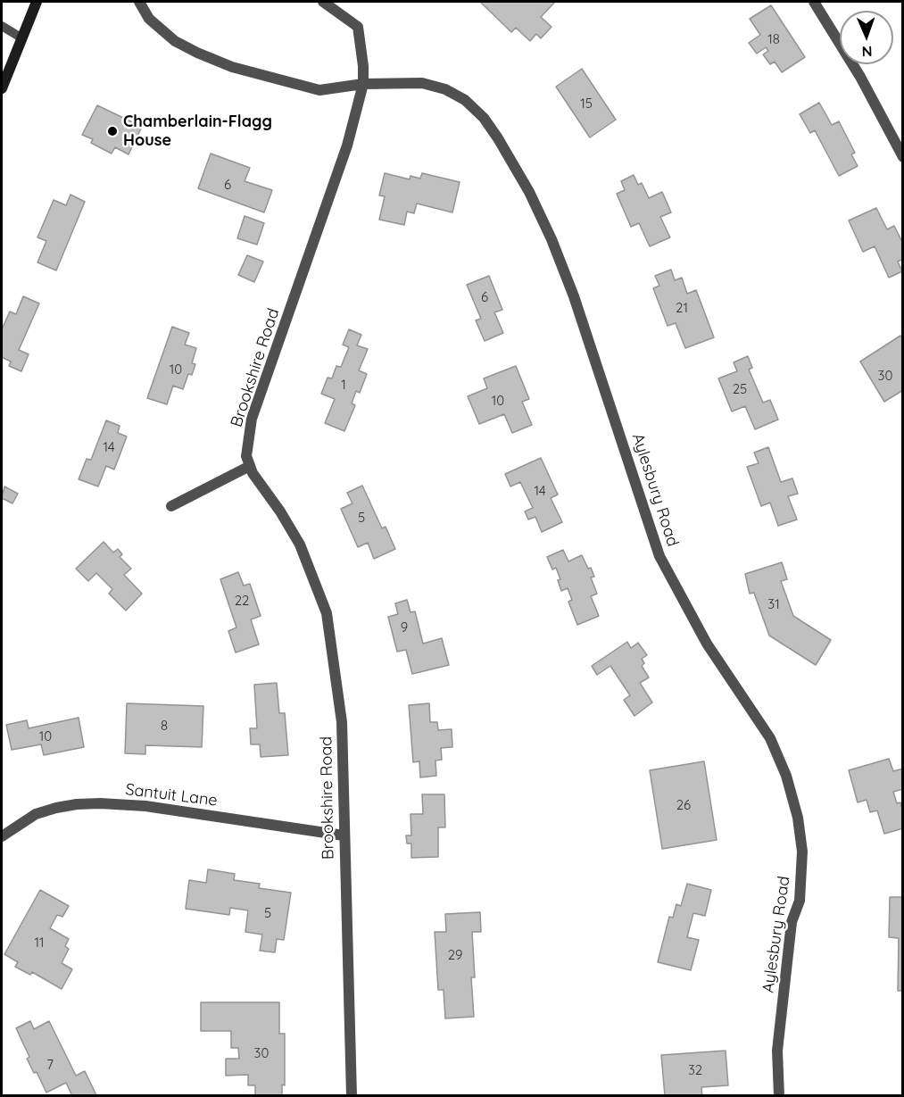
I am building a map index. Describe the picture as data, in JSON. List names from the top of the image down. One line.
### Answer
{"streets":{"street":["Brookshire Road","Aylesbury Road","Santuit Lane"]},"crossings":[["Brookshire Road","Aylesbury Road"],["Brookshire Road","Santuit Lane"]],"places":["Chamberlain-Flagg House"],"house_numbers":["18","15","6","6","21","10","30","1","25","10","14","14","5","22","31","9","8","10","26","5","11","29","30","7","32"],"north":"bottom"}
